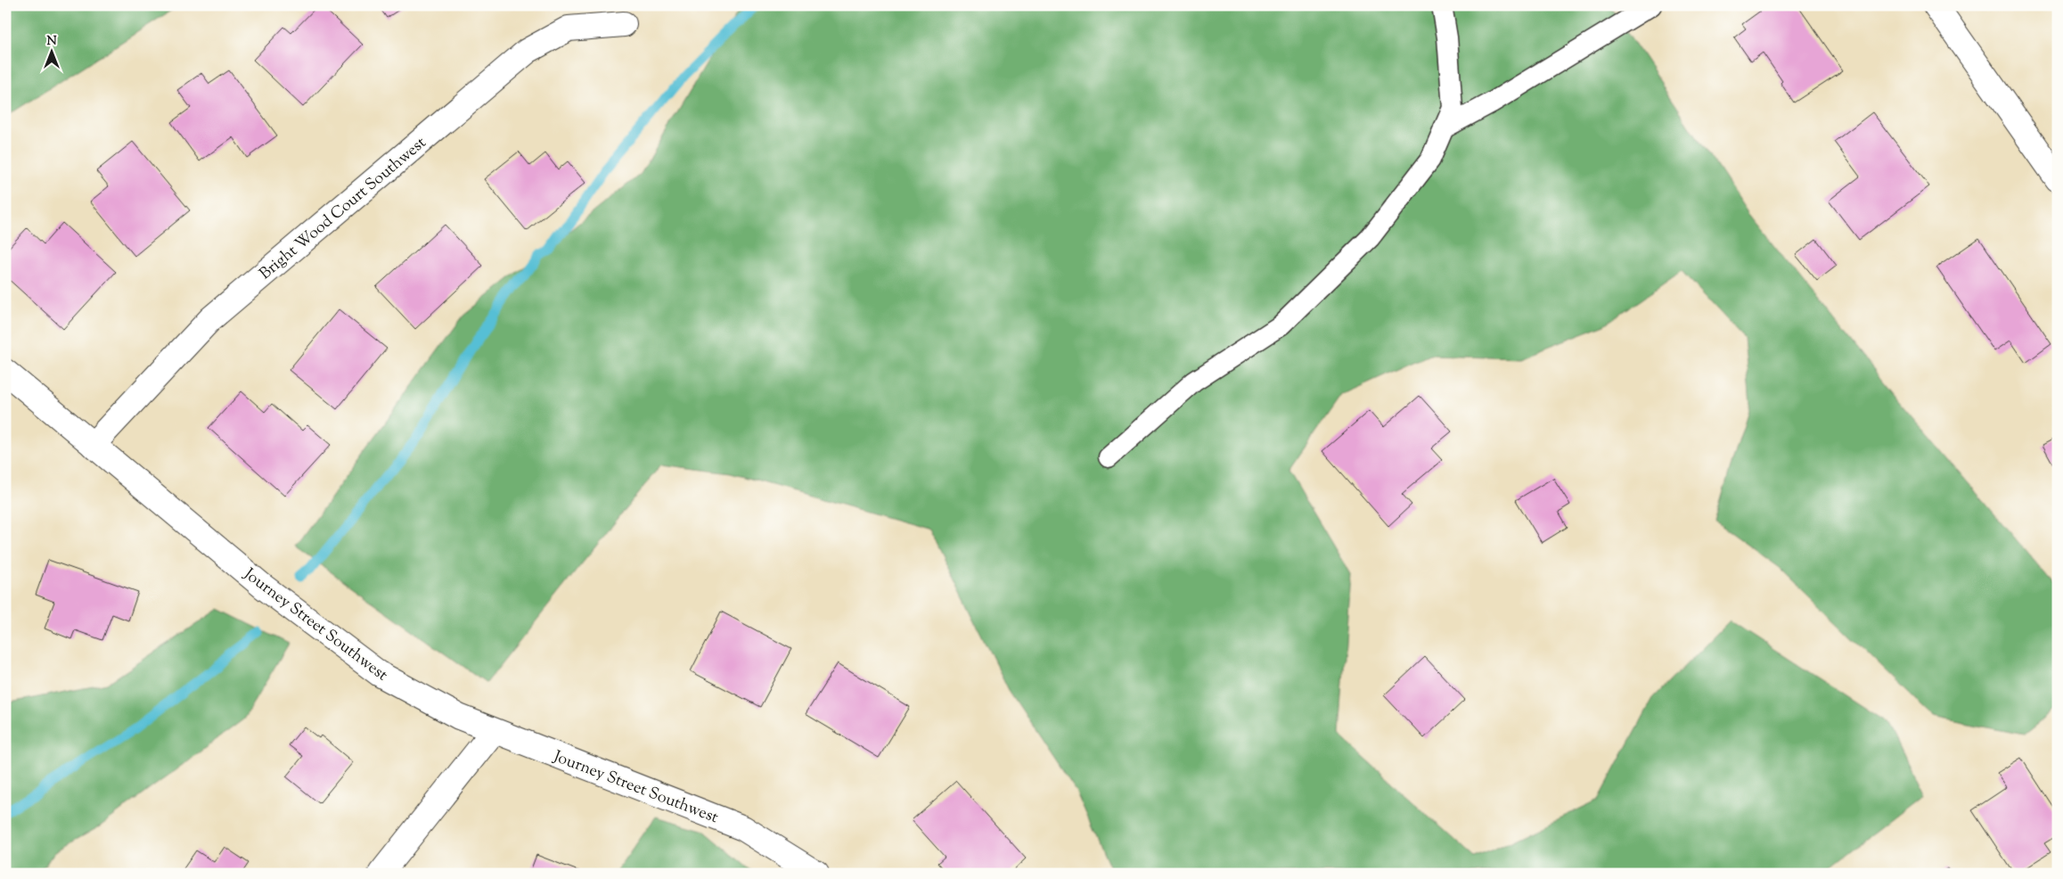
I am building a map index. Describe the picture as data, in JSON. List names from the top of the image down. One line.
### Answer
{"streets":{"street":["Bright Wood Court Southwest","Journey Street Southwest"]},"crossings":[["Bright Wood Court Southwest","Journey Street Southwest"]],"north":"top"}
